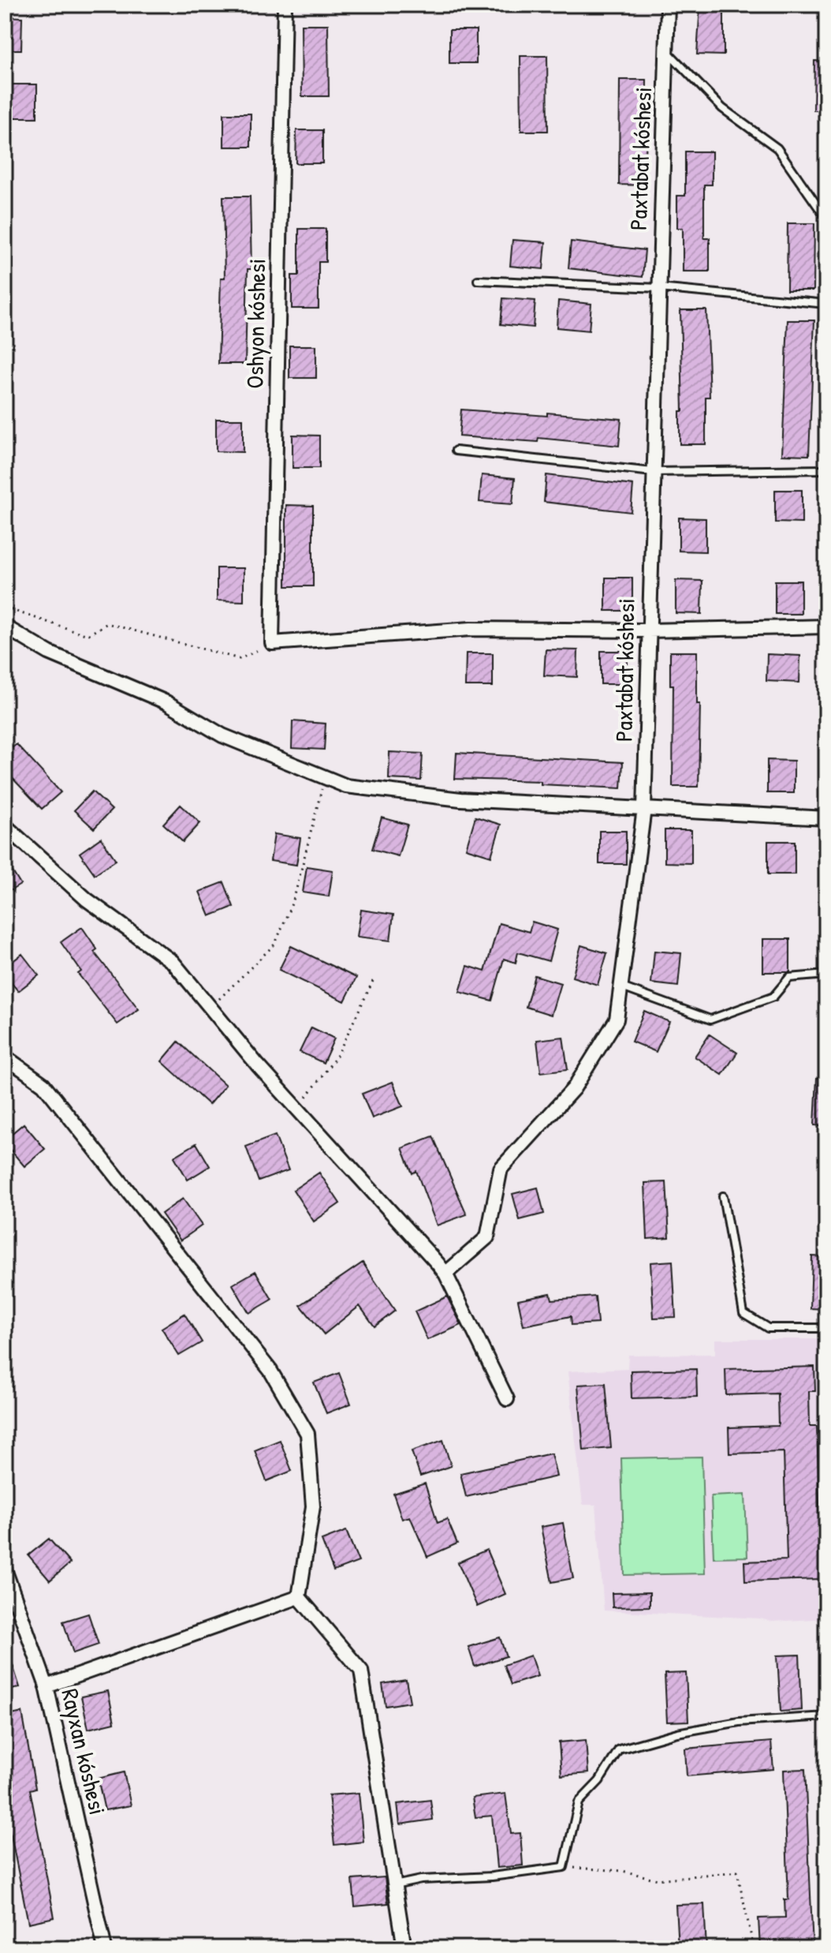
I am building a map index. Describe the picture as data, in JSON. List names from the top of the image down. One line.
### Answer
{"streets":{"street":["Paxtabat kóshesi","Oshyon kóshesi","Rayxan kóshesi"]}}
